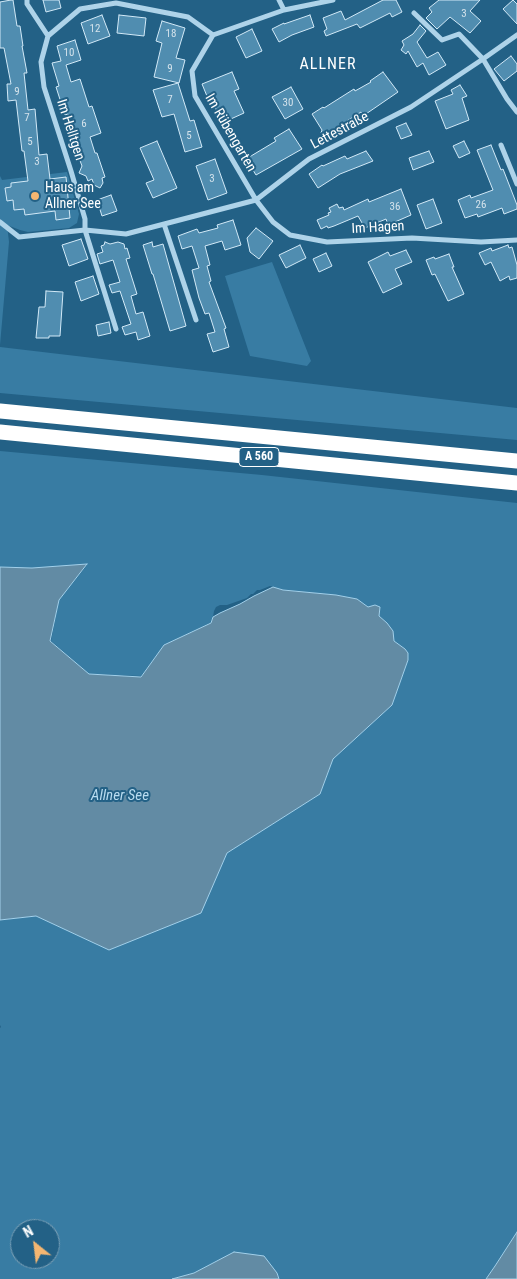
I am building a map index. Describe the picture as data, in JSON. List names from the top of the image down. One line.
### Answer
{"streets":{"highway":["A 560"],"street":["Im Helltgen","Lettestraße","Im Rübengarten","Im Hagen"]},"crossings":[["Im Helltgen","Lettestraße"],["Lettestraße","Im Rübengarten"],["Lettestraße","Im Hagen"],["Im Rübengarten","Im Hagen"]],"districts":["ALLNER"],"water":["Allner See"],"places":["Haus am Allner See"],"house_numbers":["3","12","18","10","9","9","7","30","7","6","5","5","3","3","26","36"],"north":"top left"}
